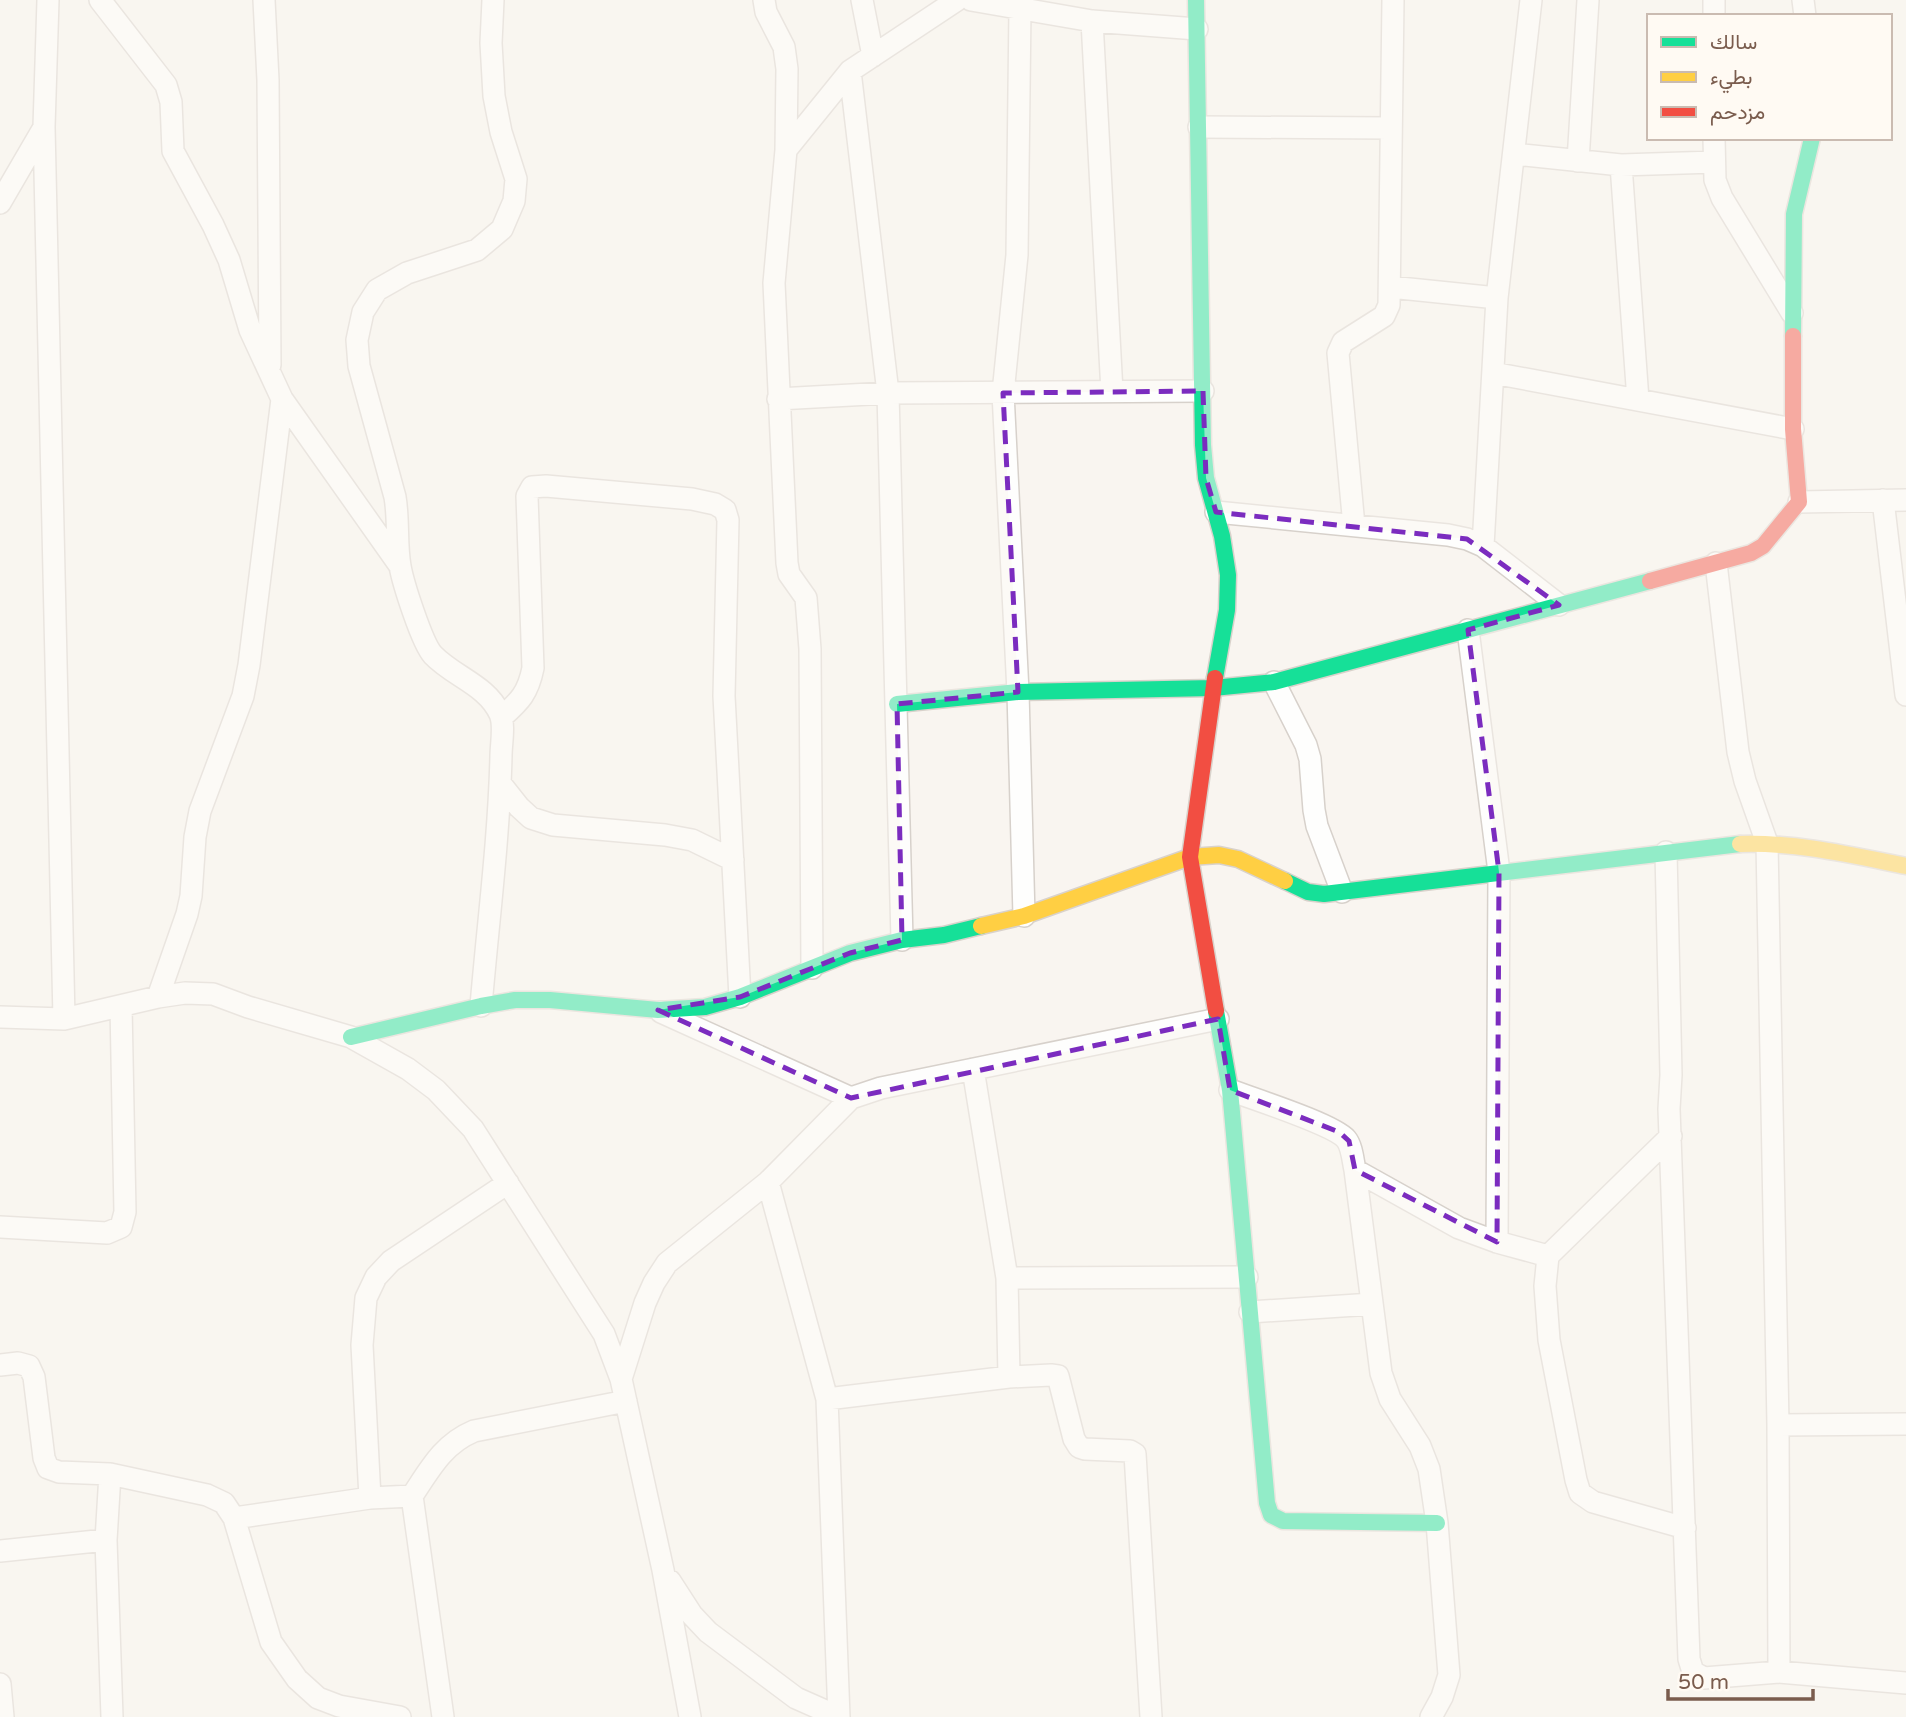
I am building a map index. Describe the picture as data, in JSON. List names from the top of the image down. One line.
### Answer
{"legend":["سالك","بطيء","مزدحم"],"scale_bar":"50 m"}
